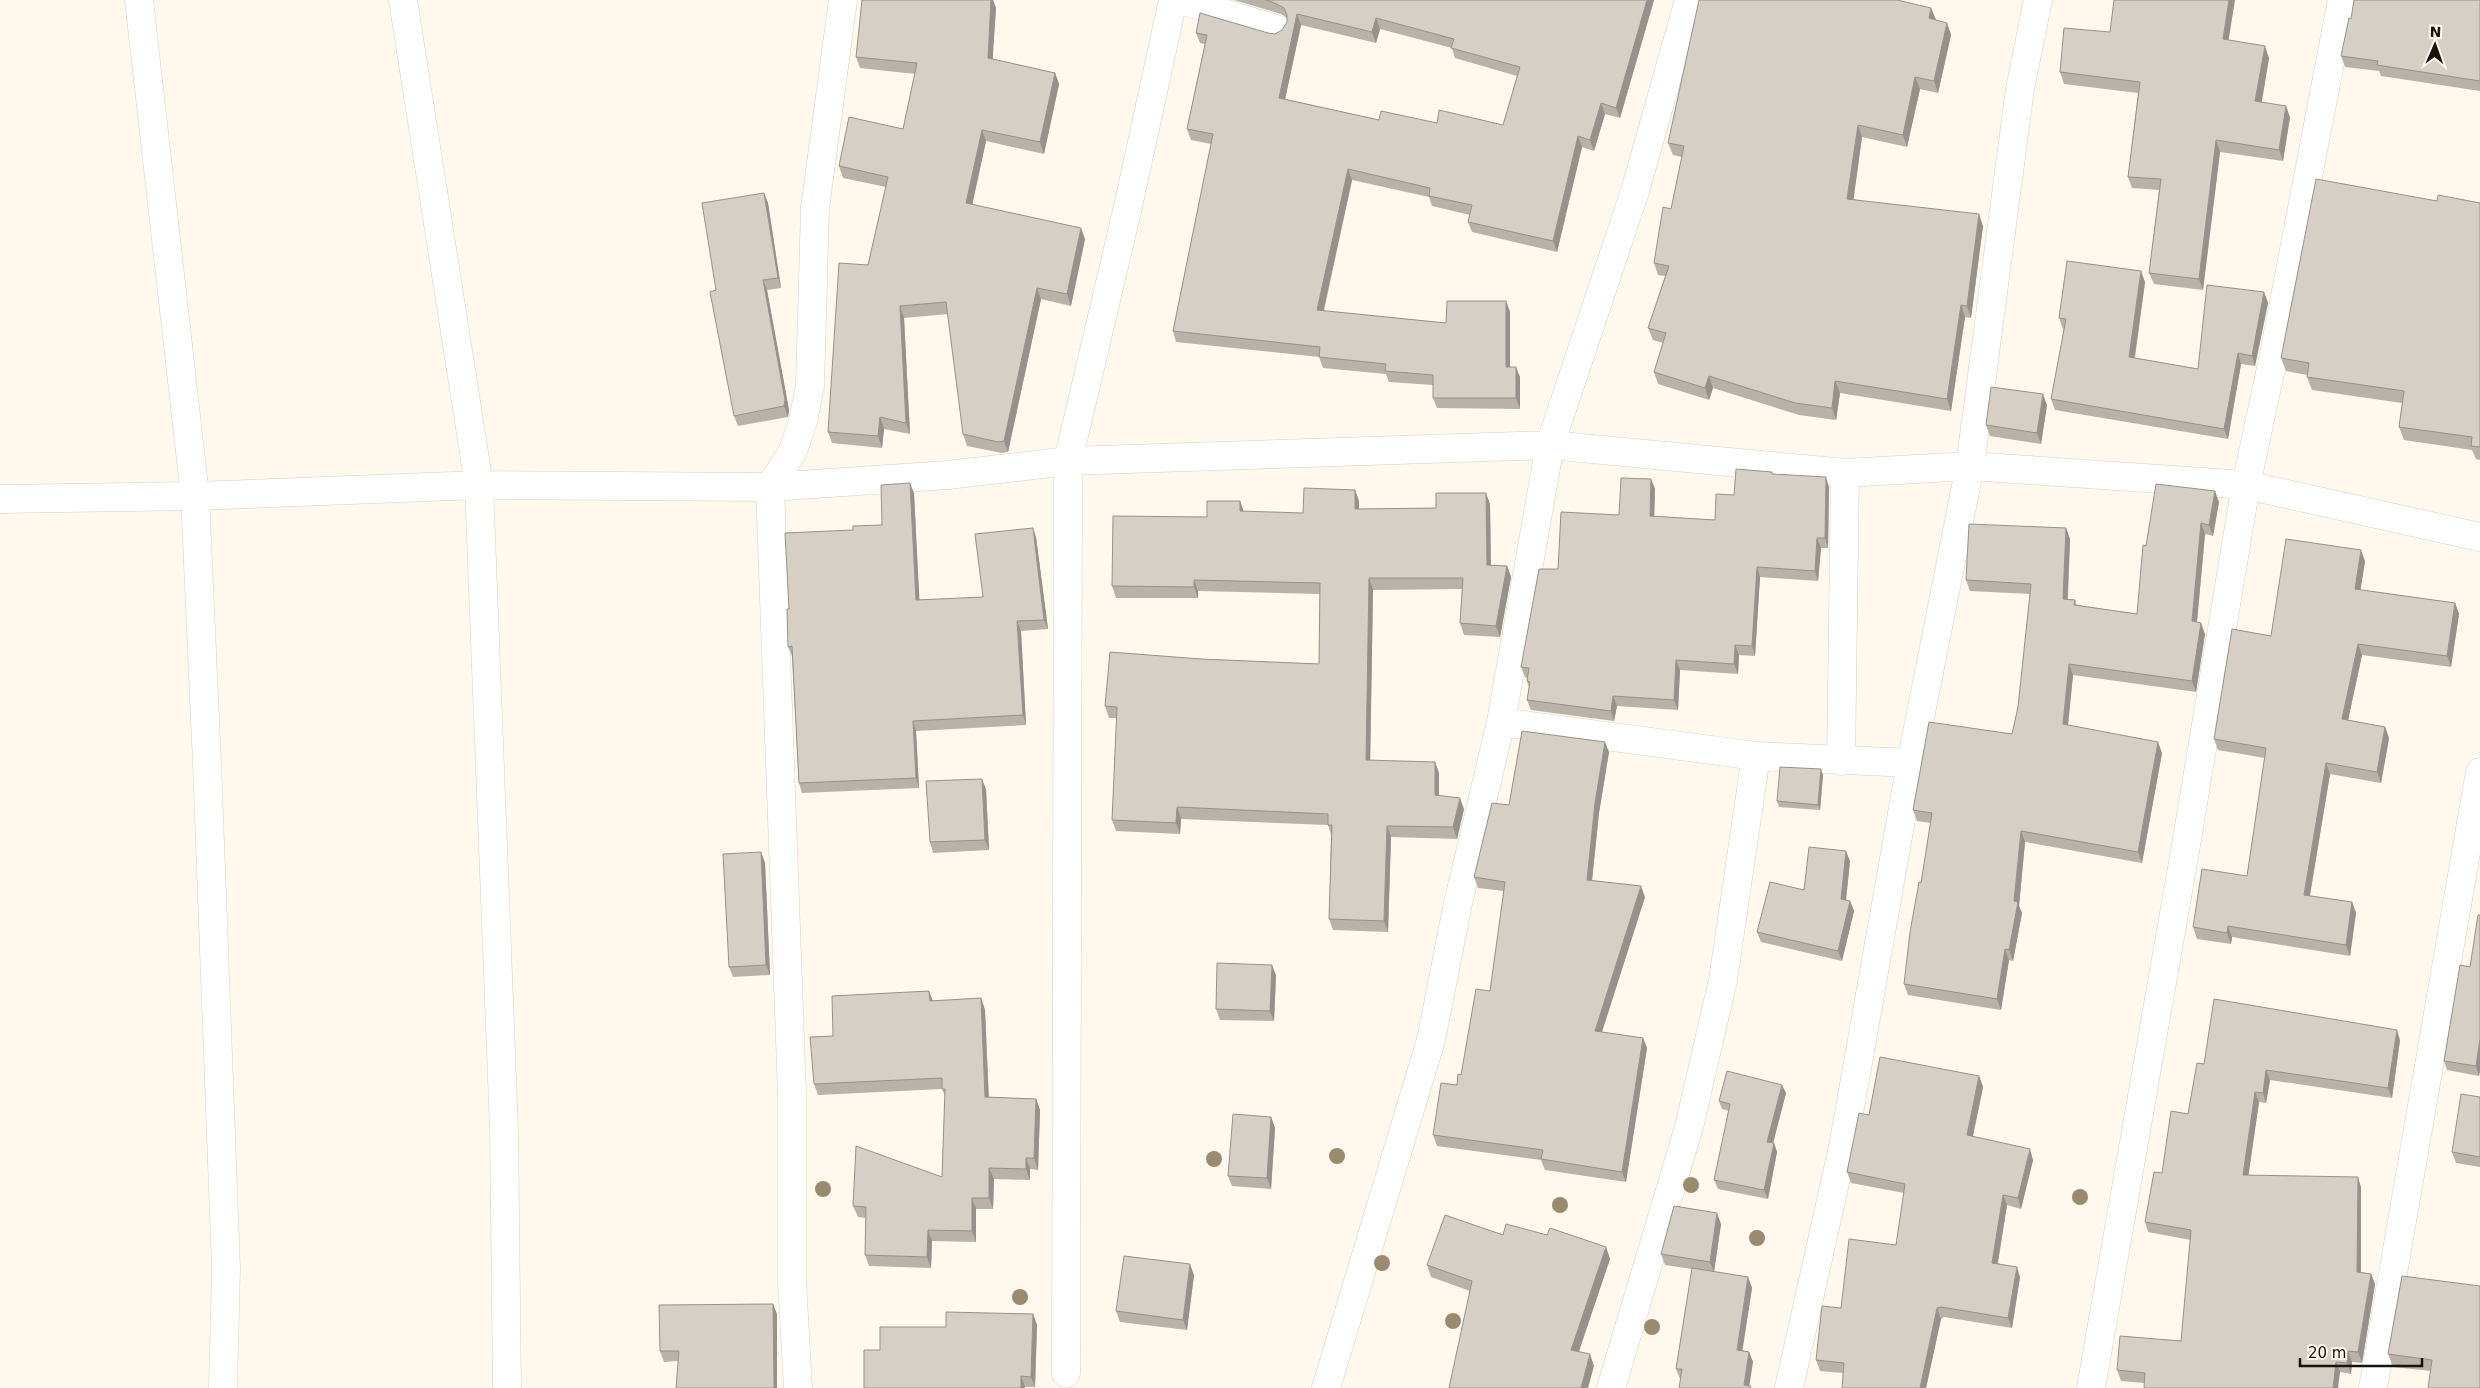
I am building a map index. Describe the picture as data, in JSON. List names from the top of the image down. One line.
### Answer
{"scale_bar":"20 m","north":"top"}
